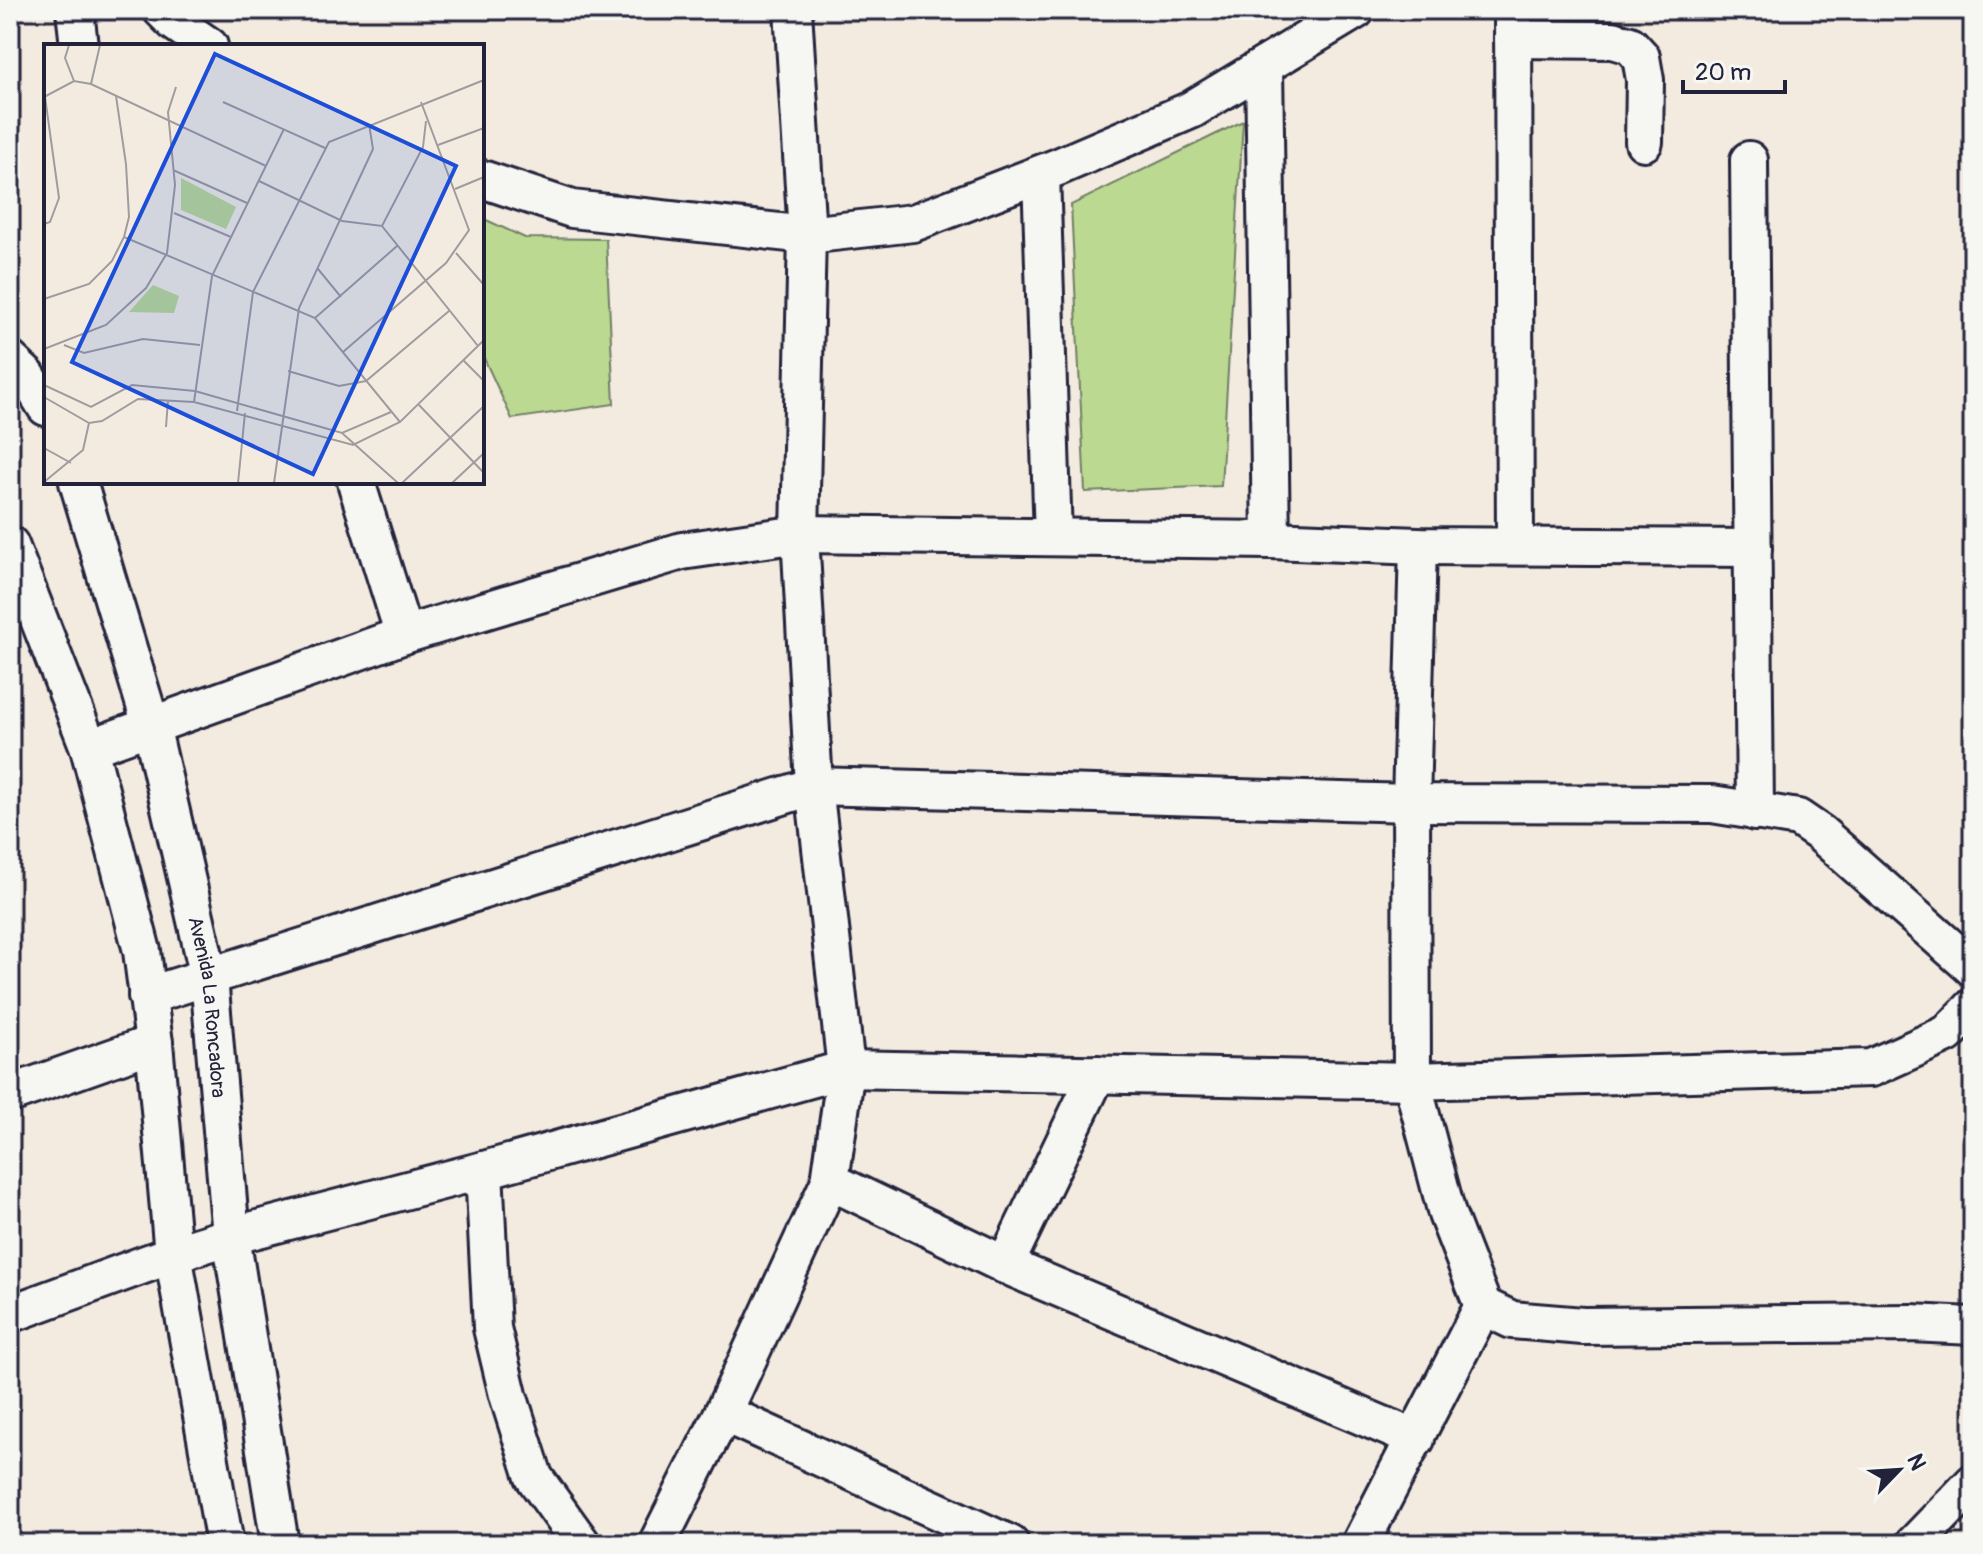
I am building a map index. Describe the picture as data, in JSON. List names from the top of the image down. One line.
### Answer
{"streets":{"street":["Avenida La Roncadora"]},"scale_bar":"20 m","north":"top right"}
